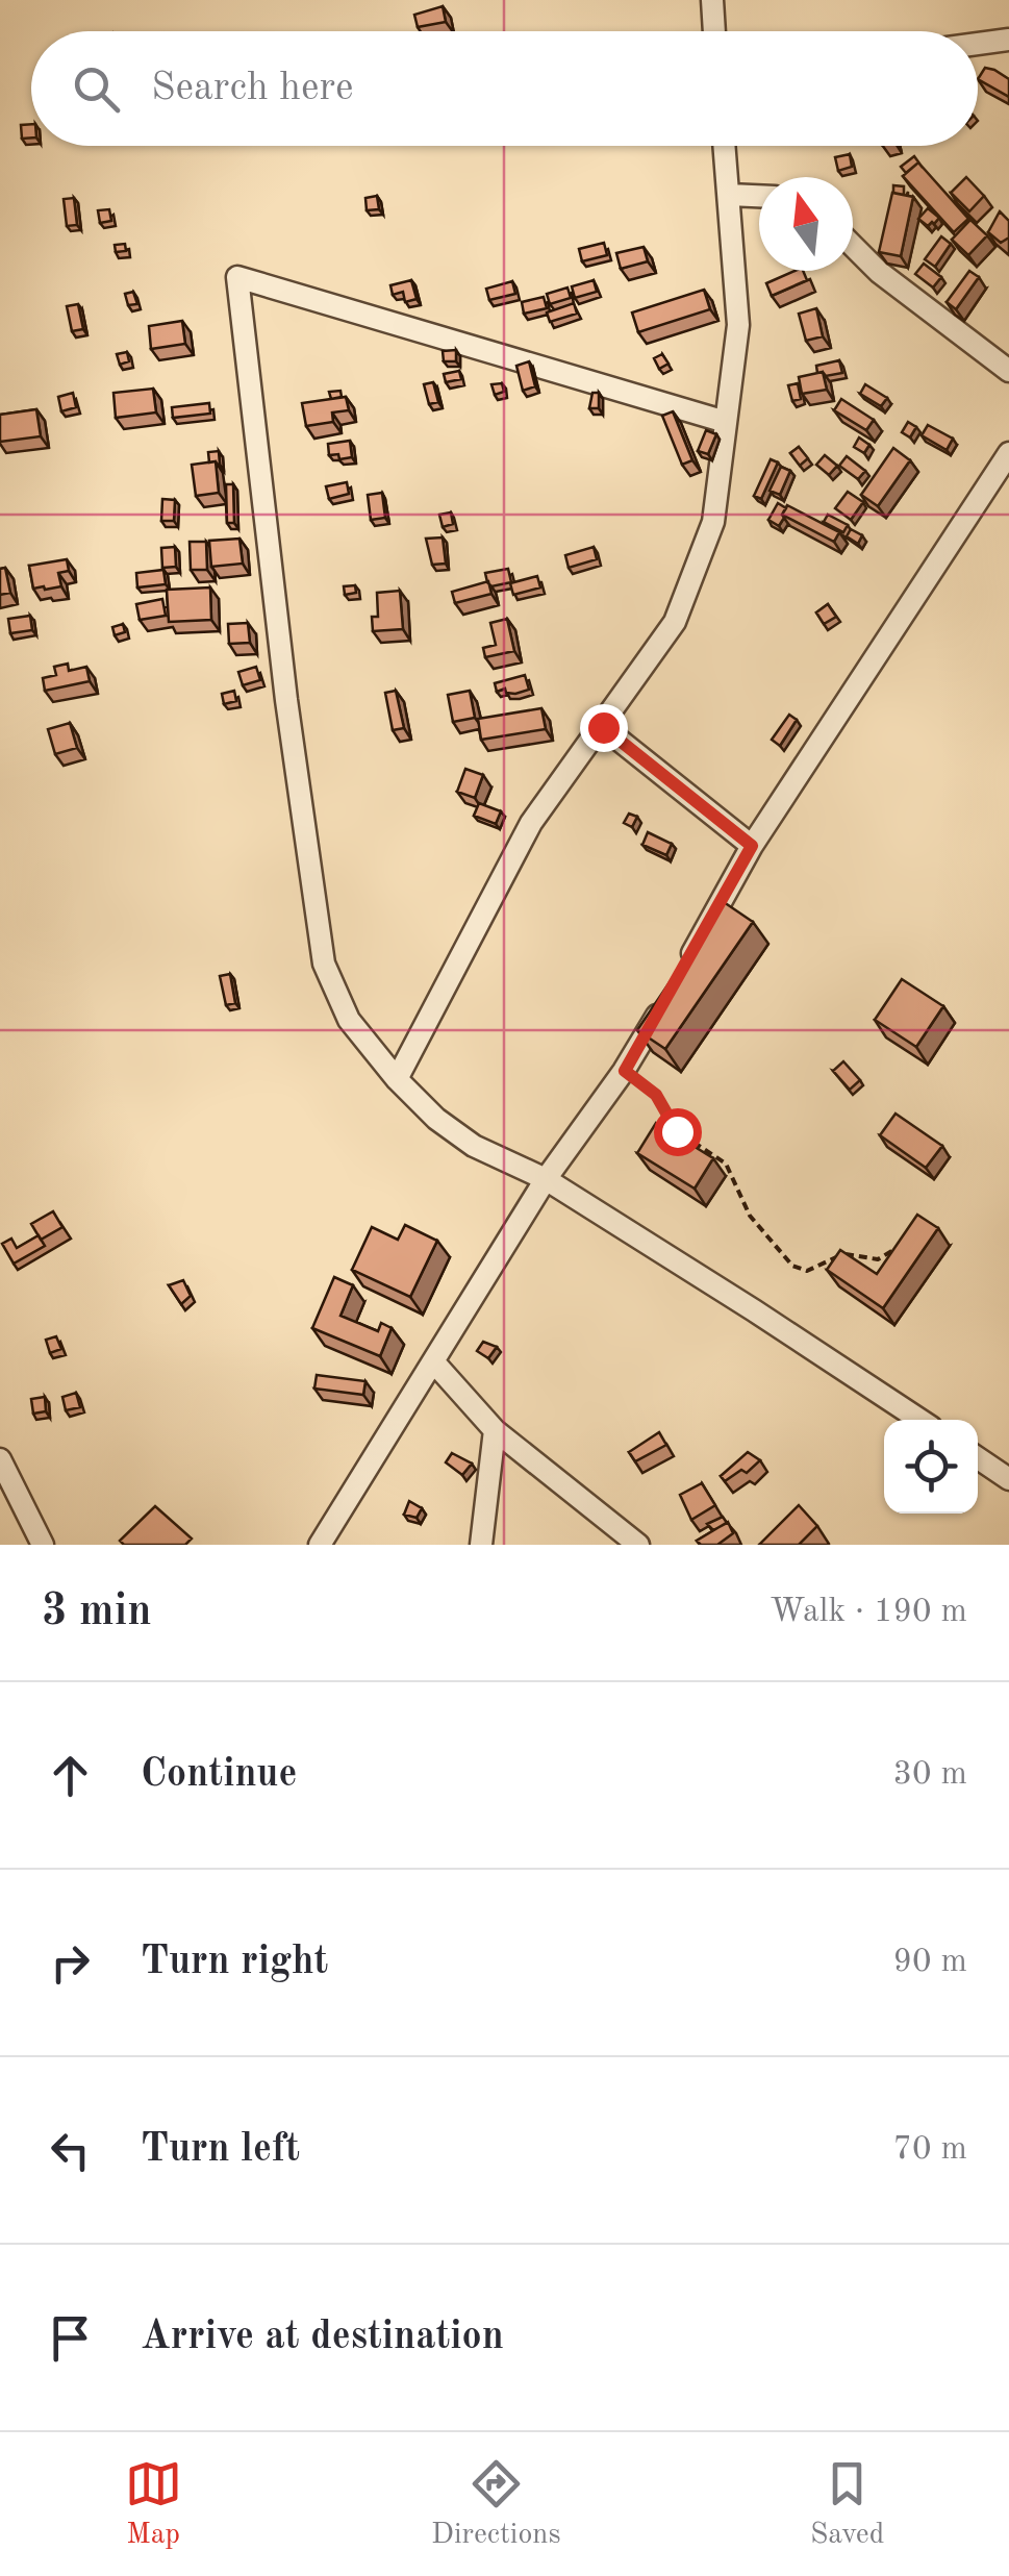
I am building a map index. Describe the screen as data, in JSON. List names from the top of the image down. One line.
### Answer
{"north":"top","page":{"search":"Search here","heading":["3 min","Walk · 190 m"],"list":[["Continue","30 m"],["Turn right","90 m"],["Turn left","70 m"],"Arrive at destination"],"nav":["Map","Directions","Saved"]}}
